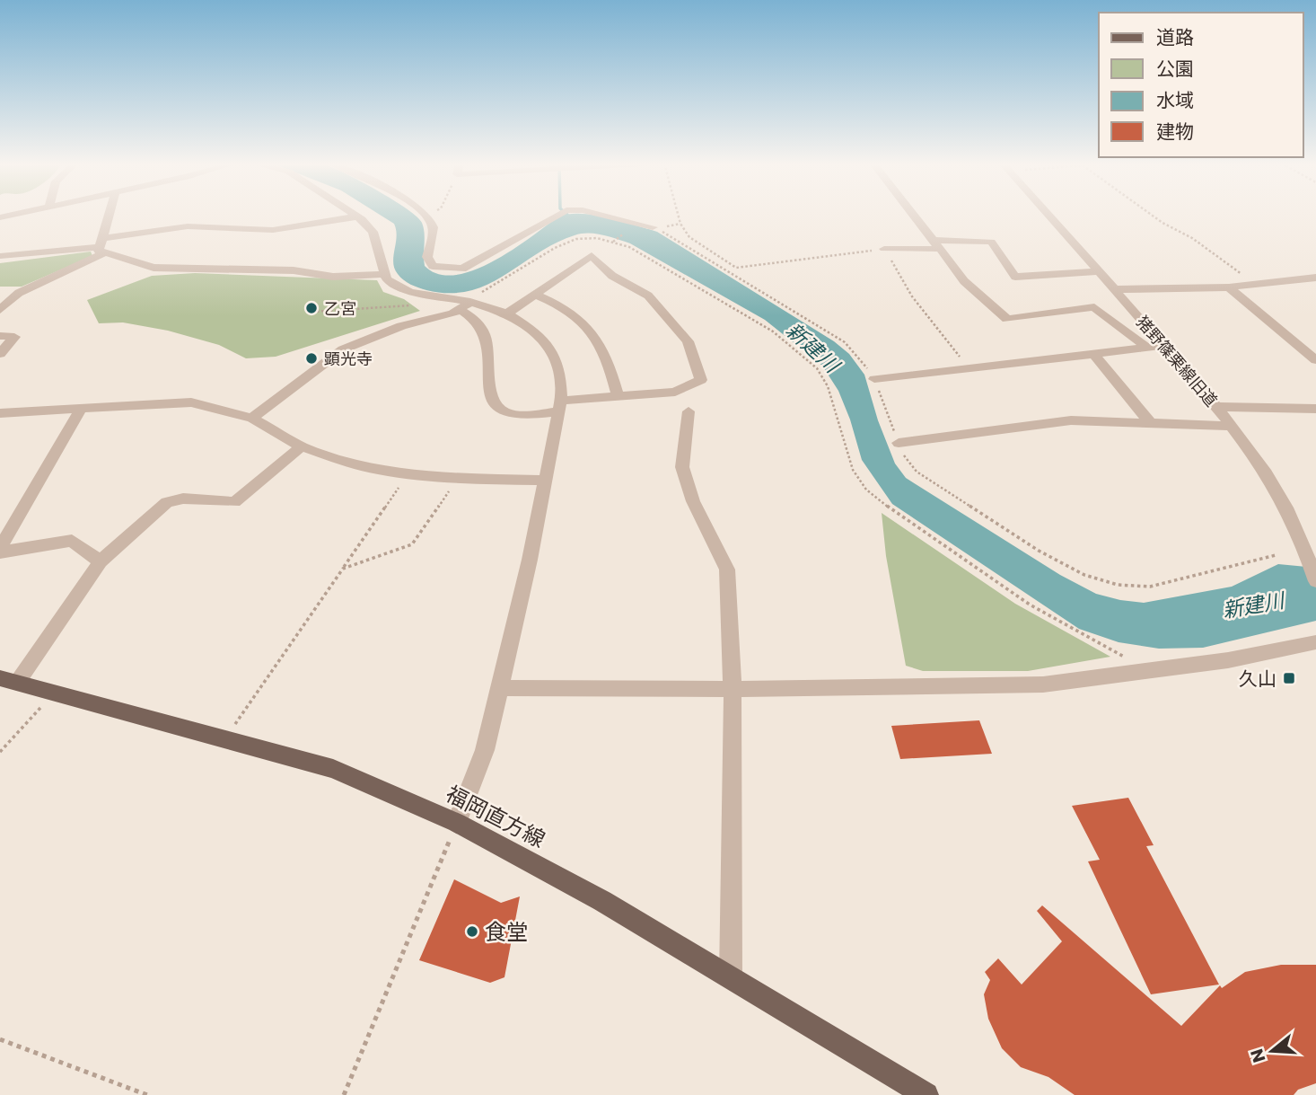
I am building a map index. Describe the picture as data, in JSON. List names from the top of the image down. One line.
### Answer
{"streets":{"main road":["福岡直方線"],"street":["猪野篠栗線旧道"]},"water":["新建川"],"places":{"other":["乙宮","顕光寺","食堂"],"transit":["久山"]},"legend":["道路","公園","水域","建物"],"north":"left"}
